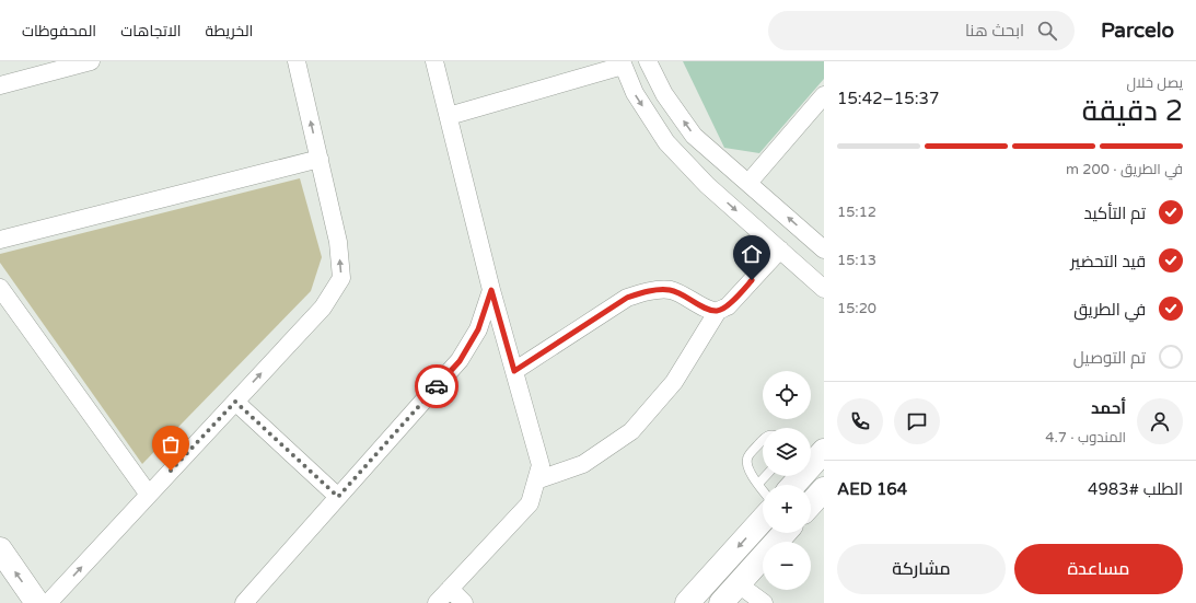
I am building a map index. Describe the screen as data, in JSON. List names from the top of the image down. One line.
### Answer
{"page":{"header":"Parcelo","search":"ابحث هنا","nav":["الخريطة","الاتجاهات","المحفوظات"],"heading":["2 دقيقة","يصل خلال","15:37–15:42"],"panel":["أحمد","المندوب · 4.7","الطلب #4983","AED 164"],"bar":"في الطريق · 200 m","list":[["تم التأكيد","15:12"],["قيد التحضير","15:13"],["في الطريق","15:20"],"تم التوصيل"],"map_buttons":["+","−"],"buttons":["مساعدة","مشاركة"]}}
